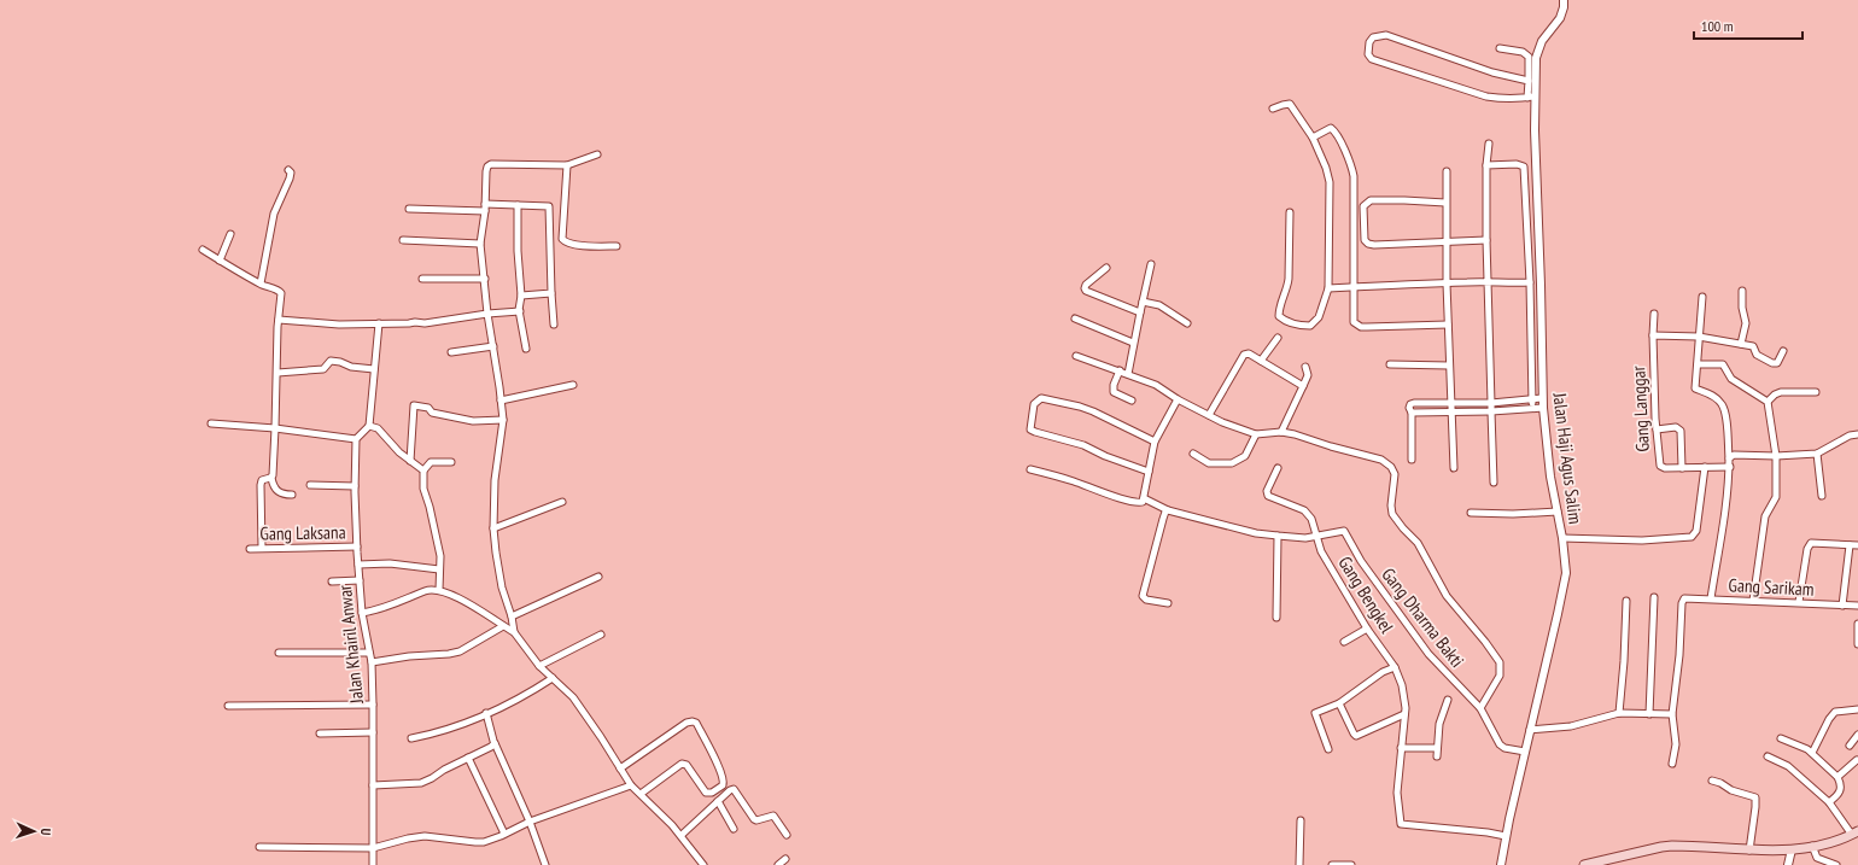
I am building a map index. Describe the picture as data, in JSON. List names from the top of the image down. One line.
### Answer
{"streets":{"street":["Gang Langgar","Jalan Haji Agus Salim","Gang Laksana","Gang Sarikam","Gang Bengkel","Gang Dharma Bakti","Jalan Khairil Anwar"]},"crossings":[["Jalan Haji Agus Salim","Gang Bengkel"],["Jalan Haji Agus Salim","Gang Dharma Bakti"],["Gang Laksana","Jalan Khairil Anwar"],["Gang Bengkel","Gang Dharma Bakti"]],"scale_bar":"100 m","north":"right"}
